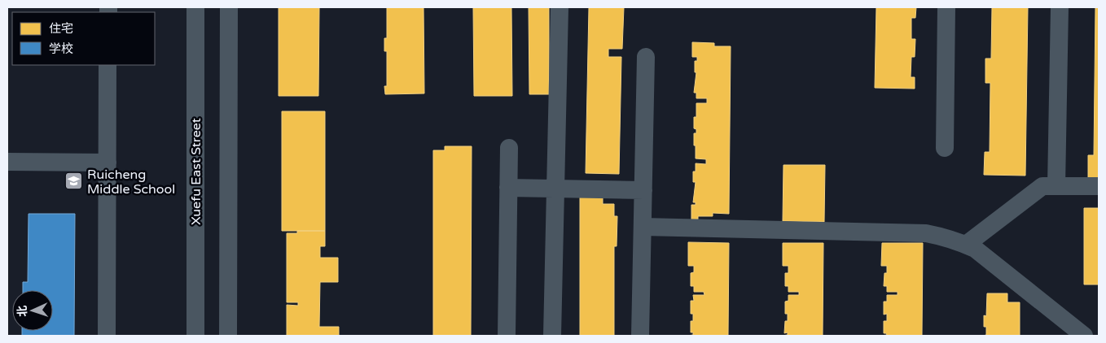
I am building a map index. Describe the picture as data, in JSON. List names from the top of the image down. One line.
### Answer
{"streets":{"street":["Xuefu East Street"]},"places":{"school or university":["Ruicheng Middle School"]},"legend":["住宅","学校"],"north":"left"}
